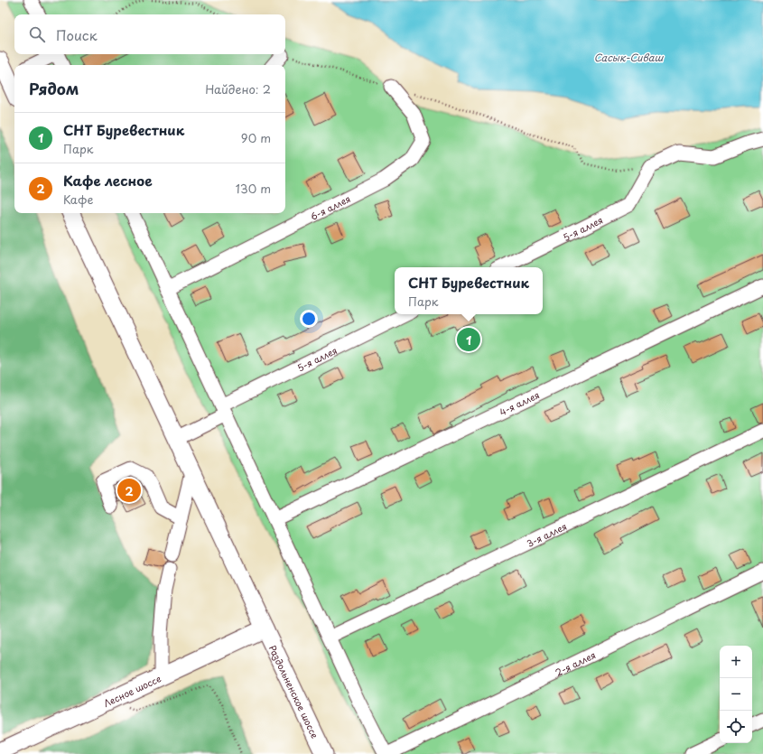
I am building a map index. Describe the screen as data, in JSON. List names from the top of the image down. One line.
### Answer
{"streets":{"main road":["Лесное шоссе","Раздольненское шоссе"],"lane":["6-я аллея","5-я аллея","4-я аллея","3-я аллея","2-я аллея"]},"crossings":[["5-я аллея","Раздольненское шоссе"],["Лесное шоссе","Раздольненское шоссе"]],"water":["Сасык-Сиваш"],"page":{"search":"Поиск","heading":["Рядом","Найдено: 2"],"list":[{"mark":"1","name":"СНТ Буревестник","note":"Парк","value":"90 m"},{"mark":"2","name":"Кафе лесное","note":"Кафе","value":"130 m"}],"popup":["СНТ Буревестник","Парк"],"pins":["1","2"],"map_buttons":["+","−"]}}
